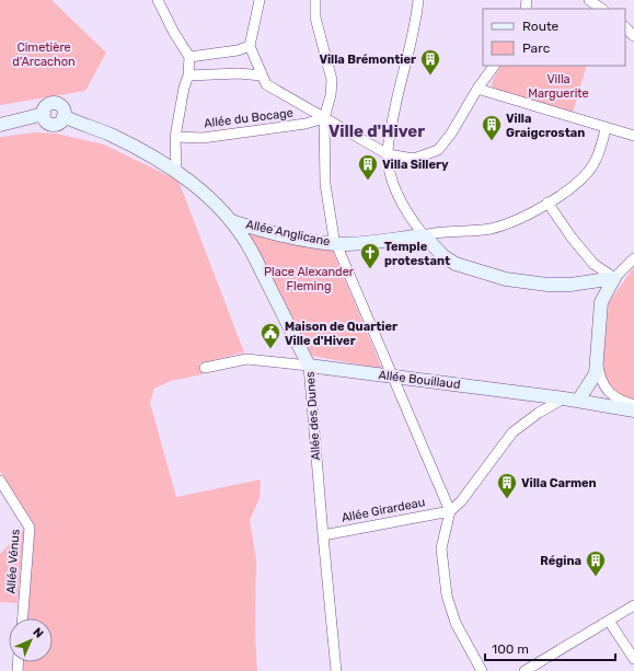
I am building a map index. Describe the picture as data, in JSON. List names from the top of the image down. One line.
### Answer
{"streets":{"street":["Allée du Bocage","Allée Anglicane","Allée Bouillaud","Allée des Dunes","Allée Girardeau","Allée Vénus"]},"crossings":[["Allée Anglicane","Allée des Dunes"],["Allée Bouillaud","Allée des Dunes"],["Allée des Dunes","Allée Girardeau"]],"districts":["Ville d'Hiver"],"parks":["Cimetière d’Arcachon","Villa Marguerite","Place Alexander Fleming"],"places":{"building":["Villa Brémontier","Villa Graigcrostan","Villa Sillery","Villa Carmen","Régina"],"church":["Temple protestant"],"public building":["Maison de Quartier Ville d'Hiver"]},"legend":["Route","Parc"],"scale_bar":"100 m","north":"top right"}
